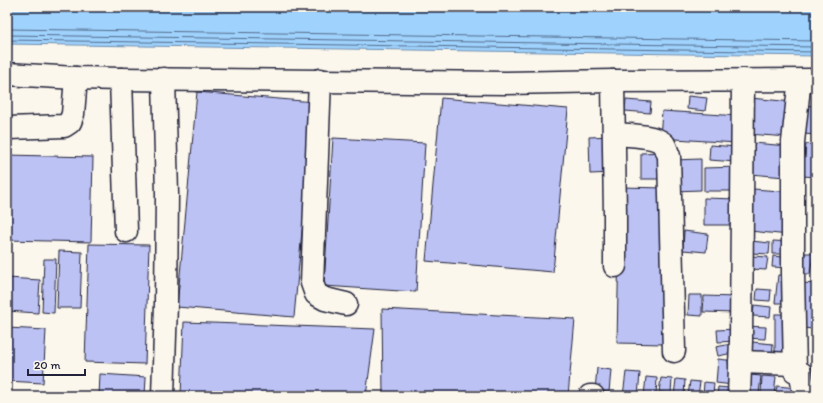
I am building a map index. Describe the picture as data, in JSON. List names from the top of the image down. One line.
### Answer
{"scale_bar":"20 m"}
